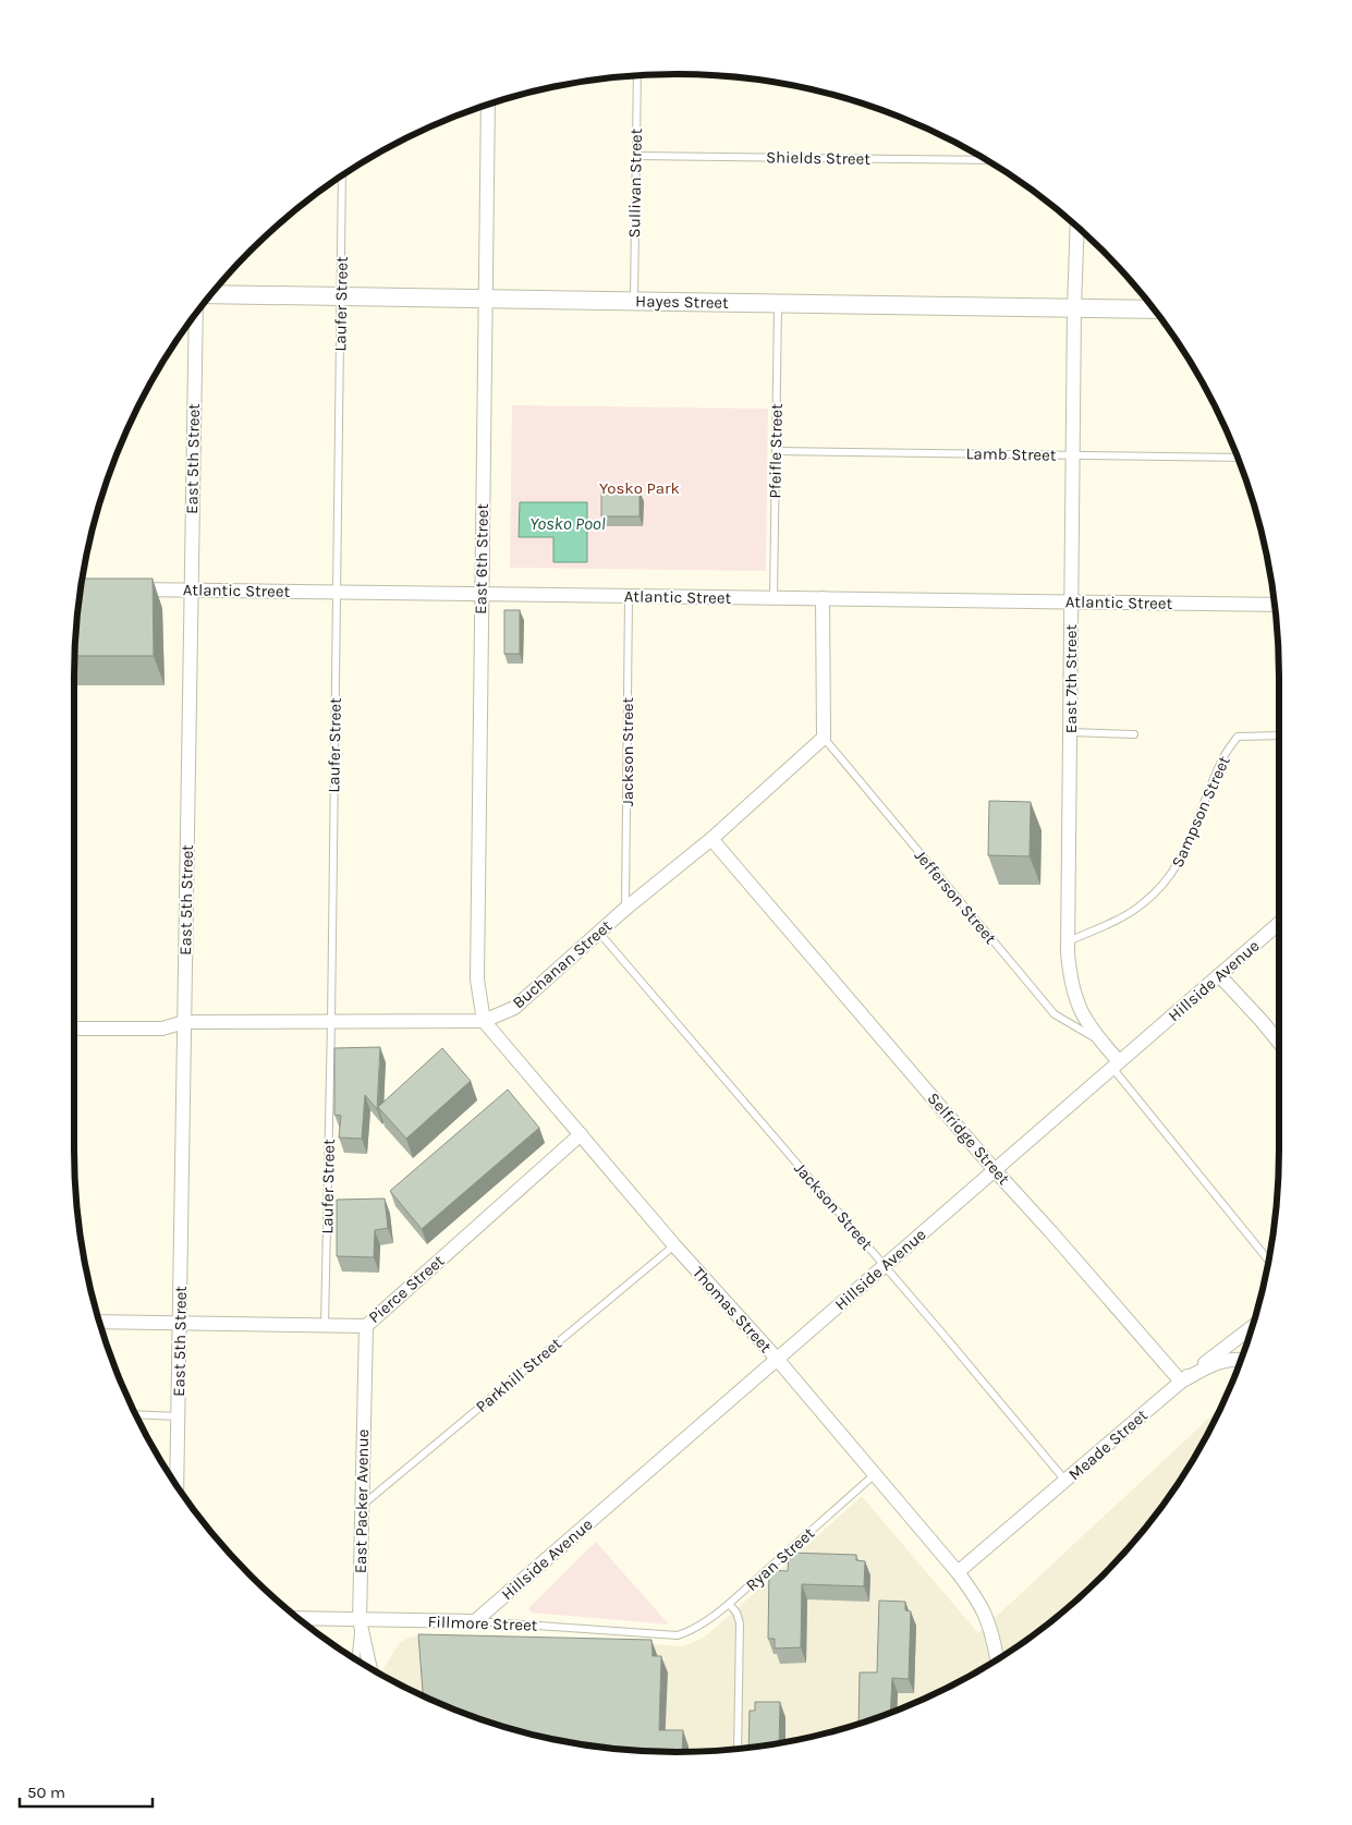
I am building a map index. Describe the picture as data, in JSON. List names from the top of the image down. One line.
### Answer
{"streets":{"street":["Hayes Street","East 5th Street","East 6th Street","Atlantic Street","East 7th Street","Buchanan Street","Hillside Avenue","Selfridge Street","Pierce Street","Thomas Street","Meade Street","East Packer Avenue","Fillmore Street"],"lane":["Shields Street","Sullivan Street","Laufer Street","Pfeifle Street","Lamb Street","Jackson Street","Sampson Street","Jefferson Street","Parkhill Street","Ryan Street"]},"crossings":[["Shields Street","Sullivan Street"],["Sullivan Street","Hayes Street"],["Hayes Street","Laufer Street"],["Hayes Street","Pfeifle Street"],["Hayes Street","East 6th Street"],["Hayes Street","East 7th Street"],["Laufer Street","Atlantic Street"],["Laufer Street","Buchanan Street"],["Laufer Street","Pierce Street"],["Pfeifle Street","Lamb Street"],["Pfeifle Street","Atlantic Street"],["Lamb Street","East 7th Street"],["East 5th Street","Atlantic Street"],["East 5th Street","Buchanan Street"],["East 5th Street","Pierce Street"],["East 6th Street","Atlantic Street"],["East 6th Street","Buchanan Street"],["East 6th Street","Thomas Street"],["Atlantic Street","East 7th Street"],["Atlantic Street","Jackson Street"],["East 7th Street","Sampson Street"],["East 7th Street","Jefferson Street"],["East 7th Street","Hillside Avenue"],["Jackson Street","Buchanan Street"],["Jackson Street","Hillside Avenue"],["Jackson Street","Meade Street"],["Jefferson Street","Buchanan Street"],["Buchanan Street","Selfridge Street"],["Buchanan Street","Thomas Street"],["Hillside Avenue","Selfridge Street"],["Hillside Avenue","Thomas Street"],["Hillside Avenue","Fillmore Street"],["Selfridge Street","Meade Street"],["Pierce Street","Thomas Street"],["Pierce Street","East Packer Avenue"],["Thomas Street","Parkhill Street"],["Thomas Street","Meade Street"],["Thomas Street","Ryan Street"],["Parkhill Street","East Packer Avenue"],["East Packer Avenue","Fillmore Street"],["Ryan Street","Fillmore Street"]],"water":["Yosko Pool"],"parks":["Yosko Park"],"scale_bar":"50 m"}
